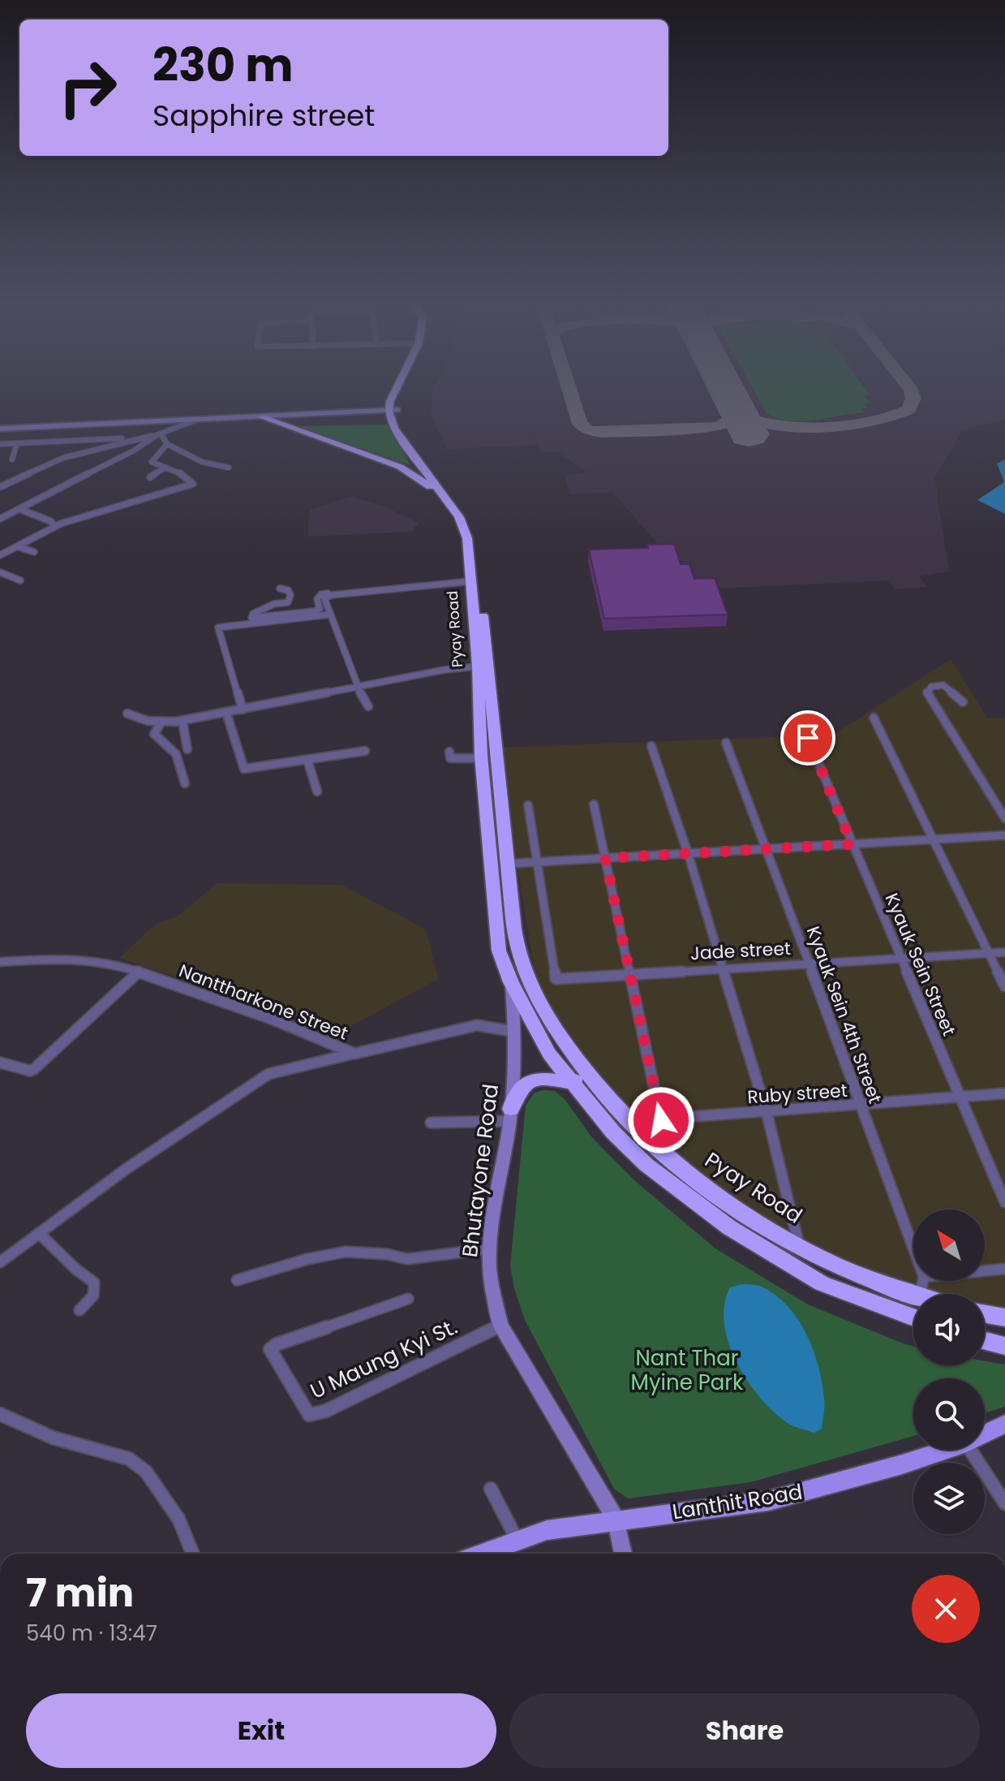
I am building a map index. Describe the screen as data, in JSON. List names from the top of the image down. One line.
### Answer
{"streets":{"highway":["Pyay Road"],"main road":["Lanthit Road"],"street":["Jade street","Kyauk Sein Street","Nanttharkone Street","Kyauk Sein 4th Street","Ruby street","Bhutayone Road","U Maung Kyi St."]},"crossings":[["Pyay Road","Ruby street"],["Pyay Road","Bhutayone Road"],["Jade street","Kyauk Sein Street"],["Jade street","Kyauk Sein 4th Street"],["Kyauk Sein Street","Ruby street"],["Nanttharkone Street","Bhutayone Road"],["Kyauk Sein 4th Street","Ruby street"],["Bhutayone Road","U Maung Kyi St."],["Bhutayone Road","Lanthit Road"]],"parks":["Nant Thar Myine Park"],"north":"top left","page":{"turn":["230 m","Sapphire street"],"heading":["7 min","540 m · 13:47"],"buttons":["Exit","Share"]}}
